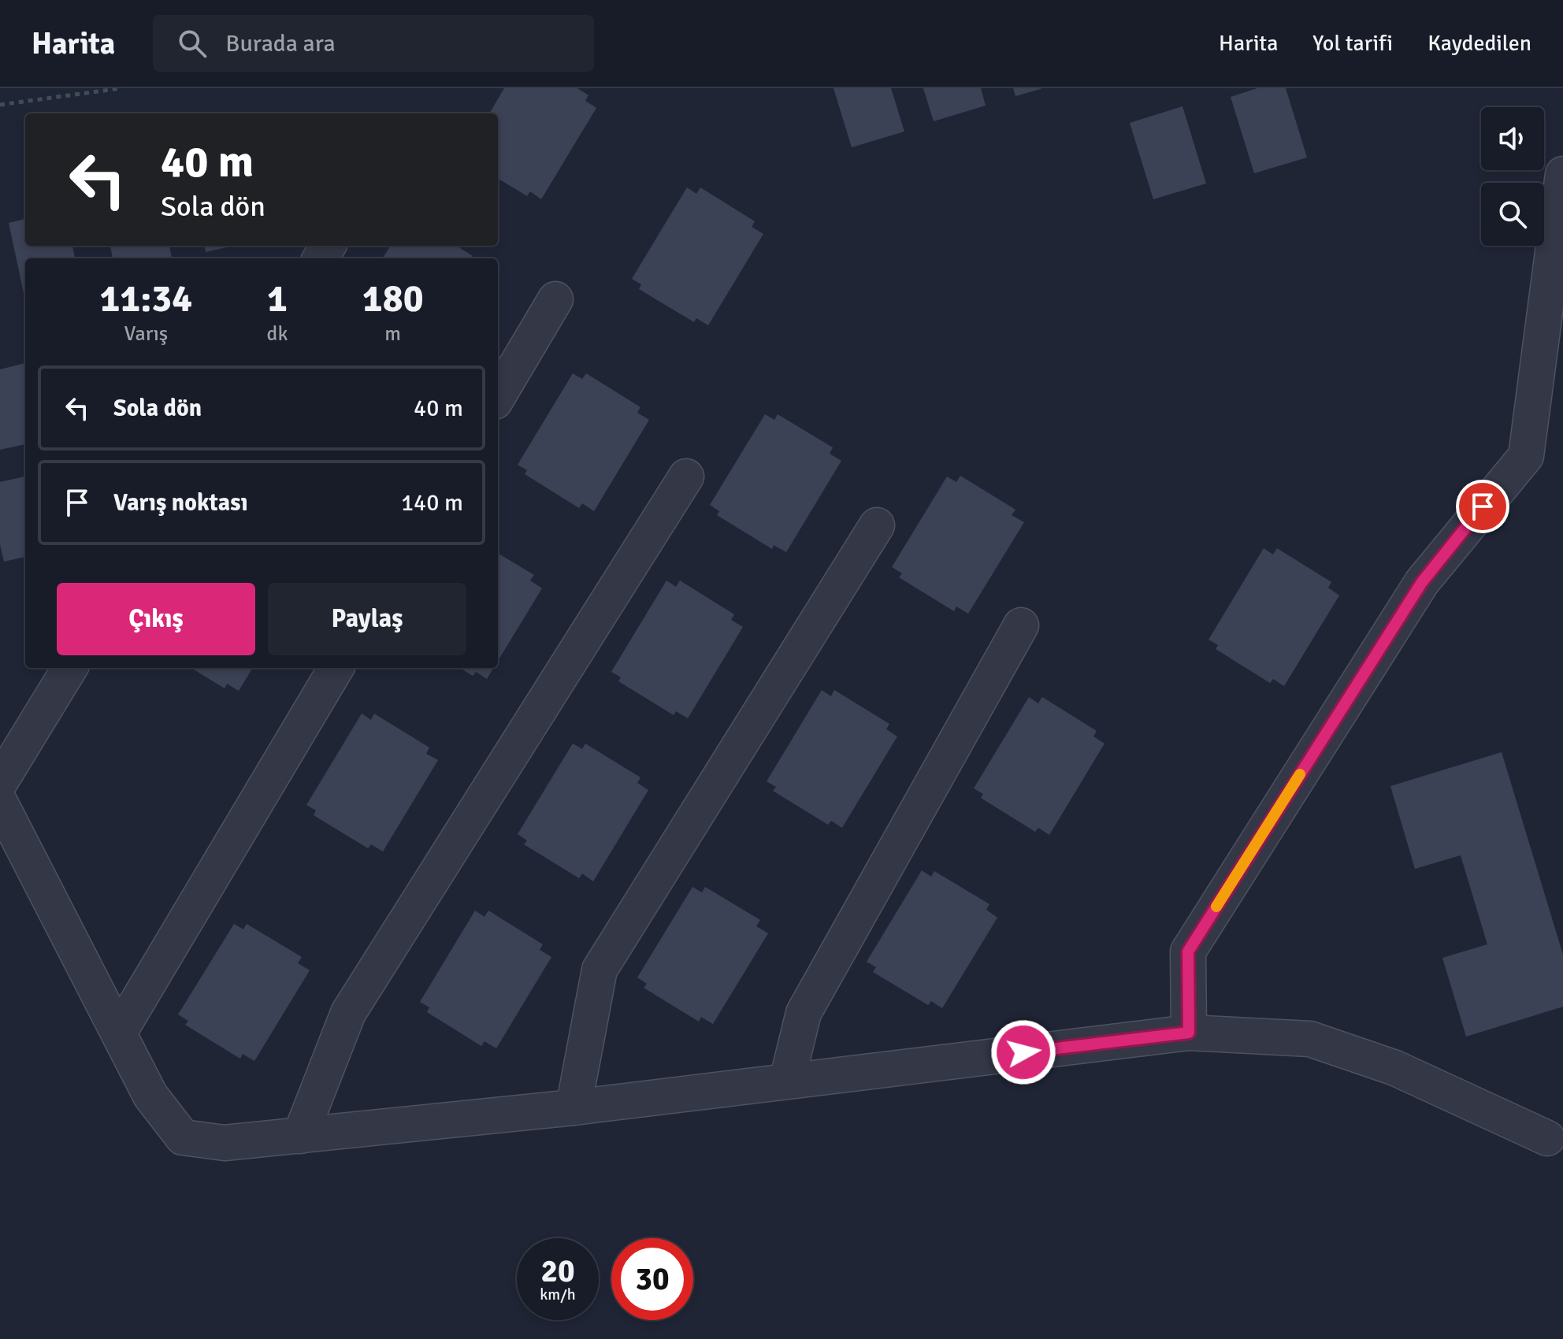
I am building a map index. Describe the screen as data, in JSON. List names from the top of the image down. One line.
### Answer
{"page":{"header":"Harita","search":"Burada ara","nav":["Harita","Yol tarifi","Kaydedilen"],"turn":["40 m","Sola dön"],"eta":["11:34","Varış","1","dk","180","m"],"list":[{"name":"Sola dön","value":"40 m"},{"name":"Varış noktası","value":"140 m"}],"buttons":["Çıkış","Paylaş"],"speed":"20 km/h","limit":"30"}}
